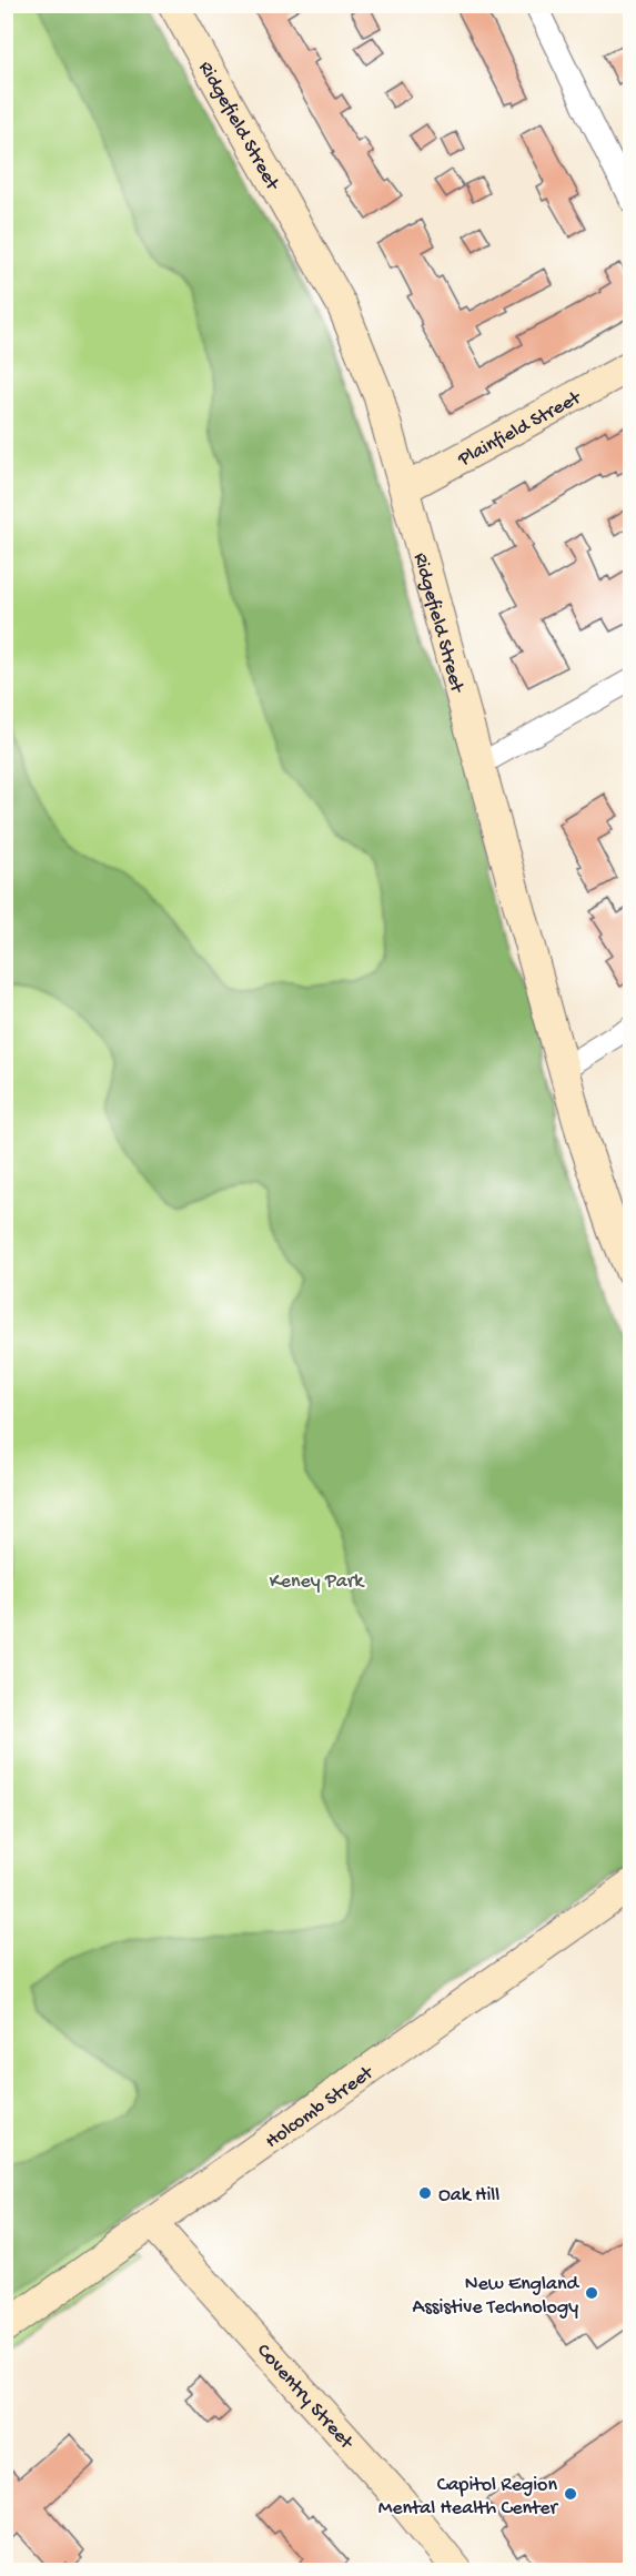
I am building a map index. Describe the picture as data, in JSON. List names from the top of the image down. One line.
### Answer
{"streets":{"street":["Ridgefield Street","Plainfield Street","Holcomb Street","Coventry Street"]},"crossings":[["Ridgefield Street","Plainfield Street"],["Holcomb Street","Coventry Street"]],"parks":["Keney Park"],"places":["Oak Hill","New England Assistive Technology","Capitol Region Mental Health Center"]}
